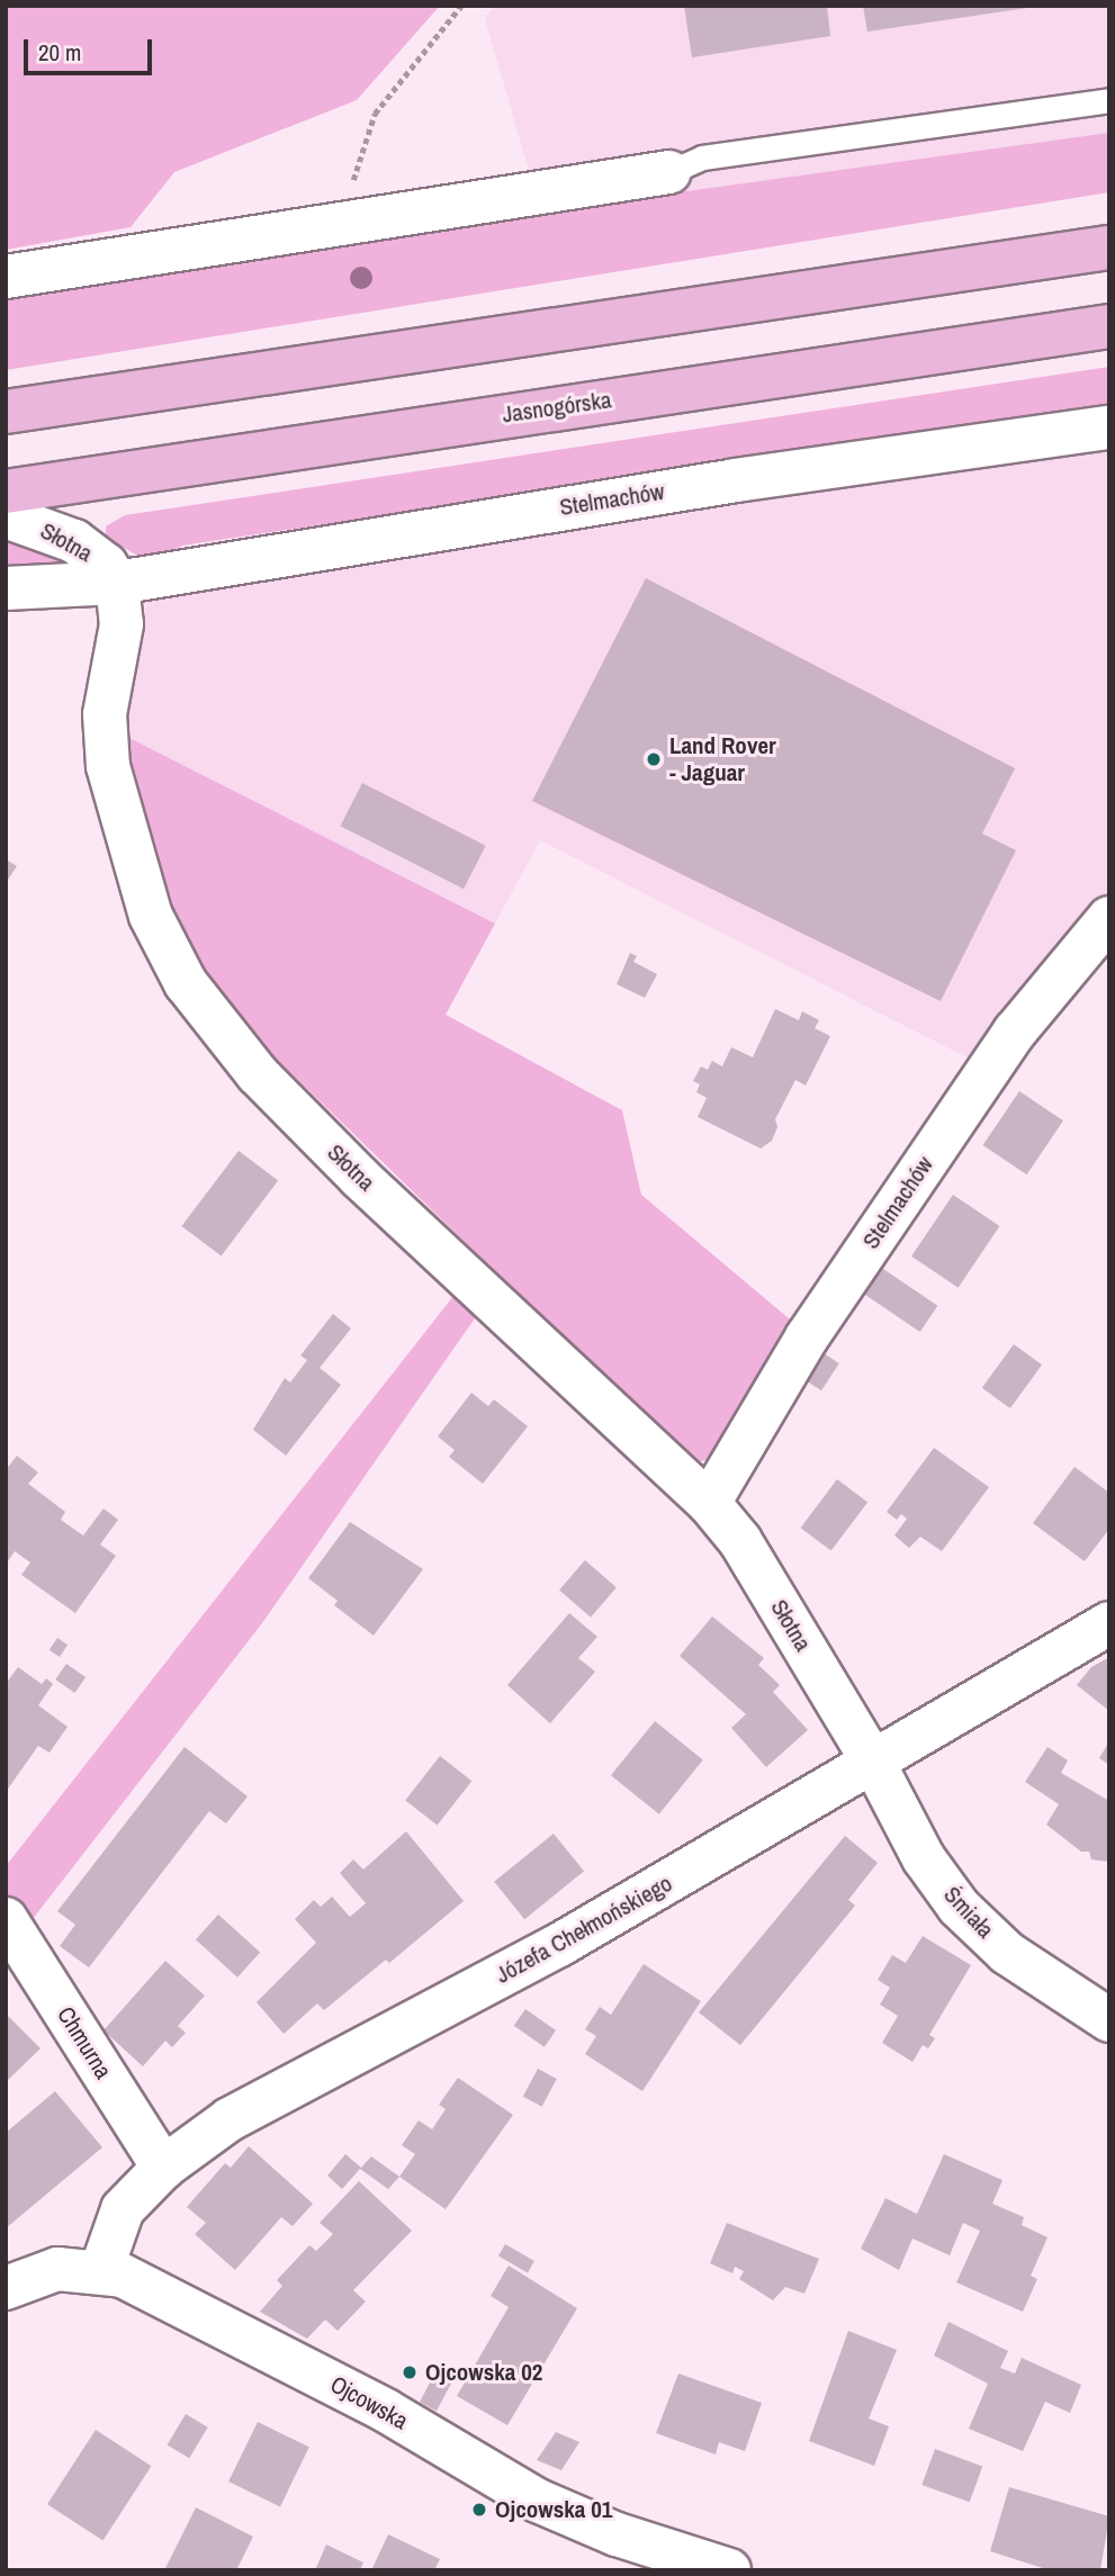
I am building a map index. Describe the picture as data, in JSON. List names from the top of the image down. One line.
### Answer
{"streets":{"main road":["Jasnogórska"],"street":["Stelmachów","Słotna","Śmiała","Józefa Chełmońskiego","Chmurna","Ojcowska"]},"crossings":[["Stelmachów","Słotna"],["Słotna","Śmiała"],["Słotna","Józefa Chełmońskiego"],["Śmiała","Józefa Chełmońskiego"],["Józefa Chełmońskiego","Chmurna"],["Józefa Chełmońskiego","Ojcowska"]],"places":["Land Rover - Jaguar","Ojcowska 02","Ojcowska 01"],"scale_bar":"20 m"}
